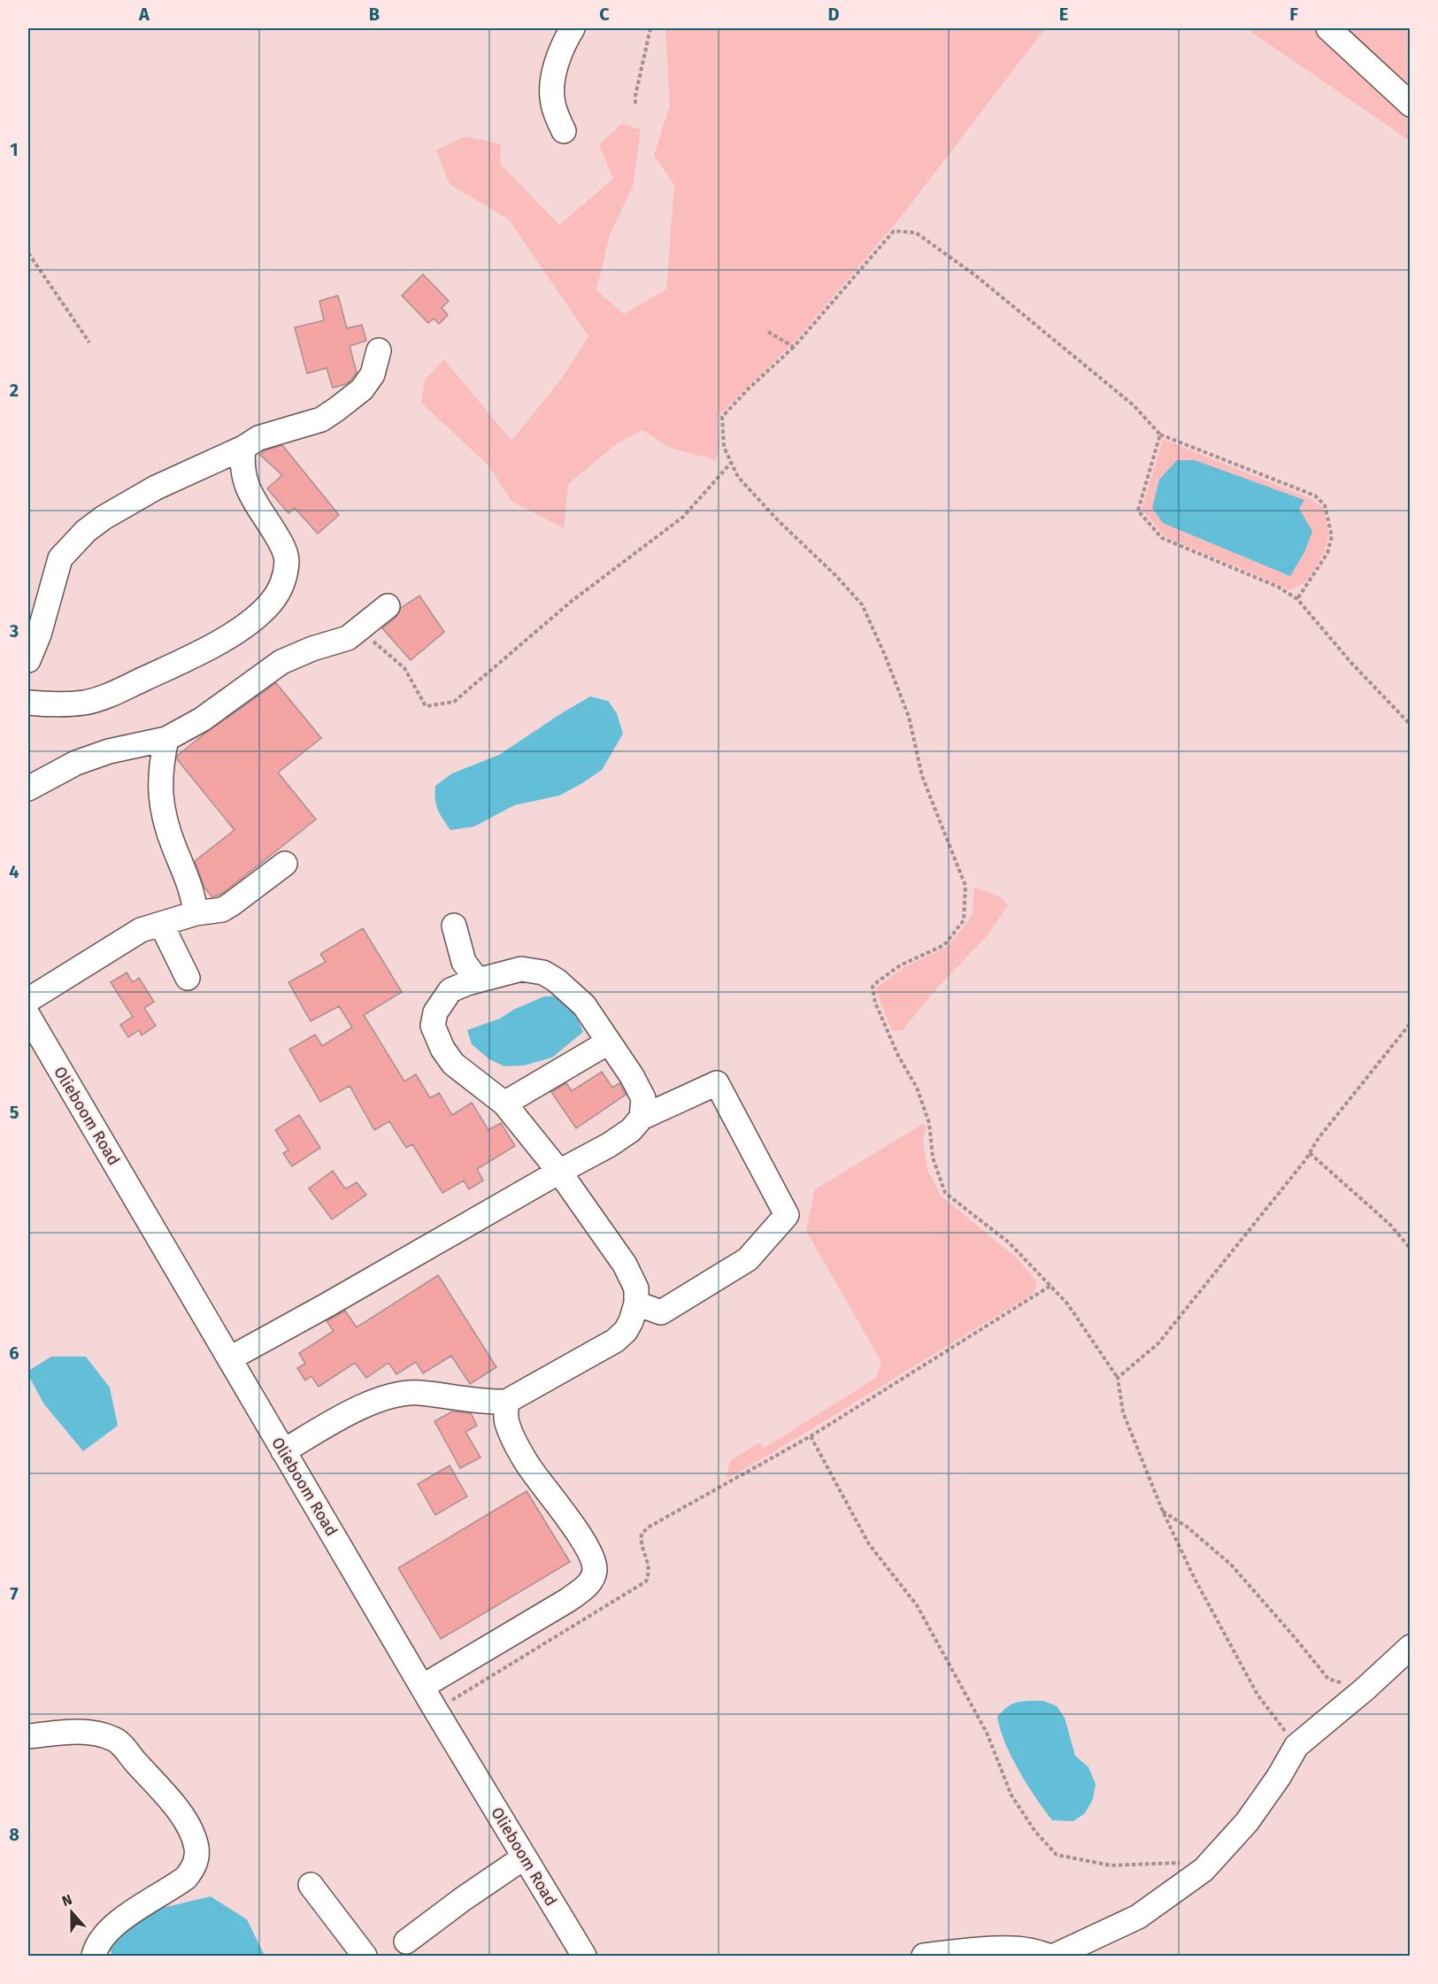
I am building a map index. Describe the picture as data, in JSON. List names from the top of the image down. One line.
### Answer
{"streets":{"street":["Olieboom Road"]},"north":"top","grid":{"columns":["A","B","C","D","E","F"],"rows":["1","2","3","4","5","6","7","8"]}}
